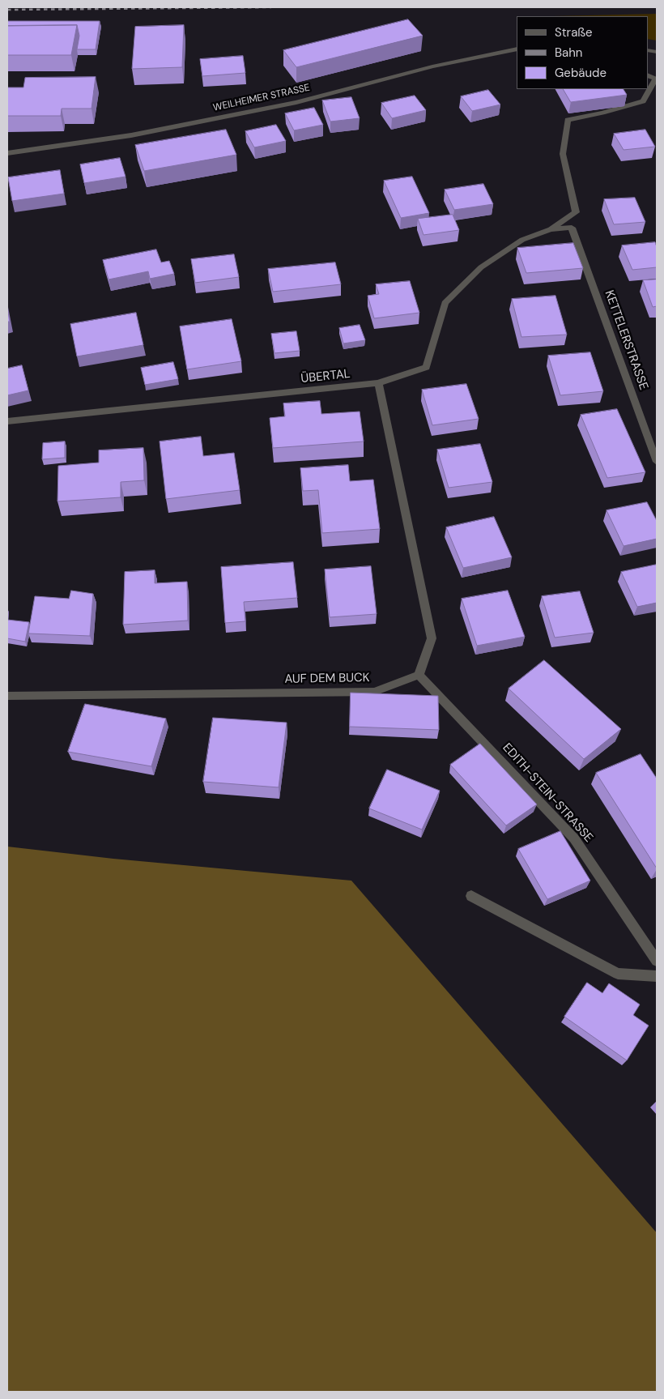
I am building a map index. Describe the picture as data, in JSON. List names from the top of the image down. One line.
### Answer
{"streets":{"street":["WEILHEIMER STRASSE","KETTELERSTRASSE","ÜBERTAL","AUF DEM BUCK","EDITH-STEIN-STRASSE"]},"crossings":[["KETTELERSTRASSE","ÜBERTAL"],["AUF DEM BUCK","EDITH-STEIN-STRASSE"]],"legend":["Straße","Bahn","Gebäude"]}
